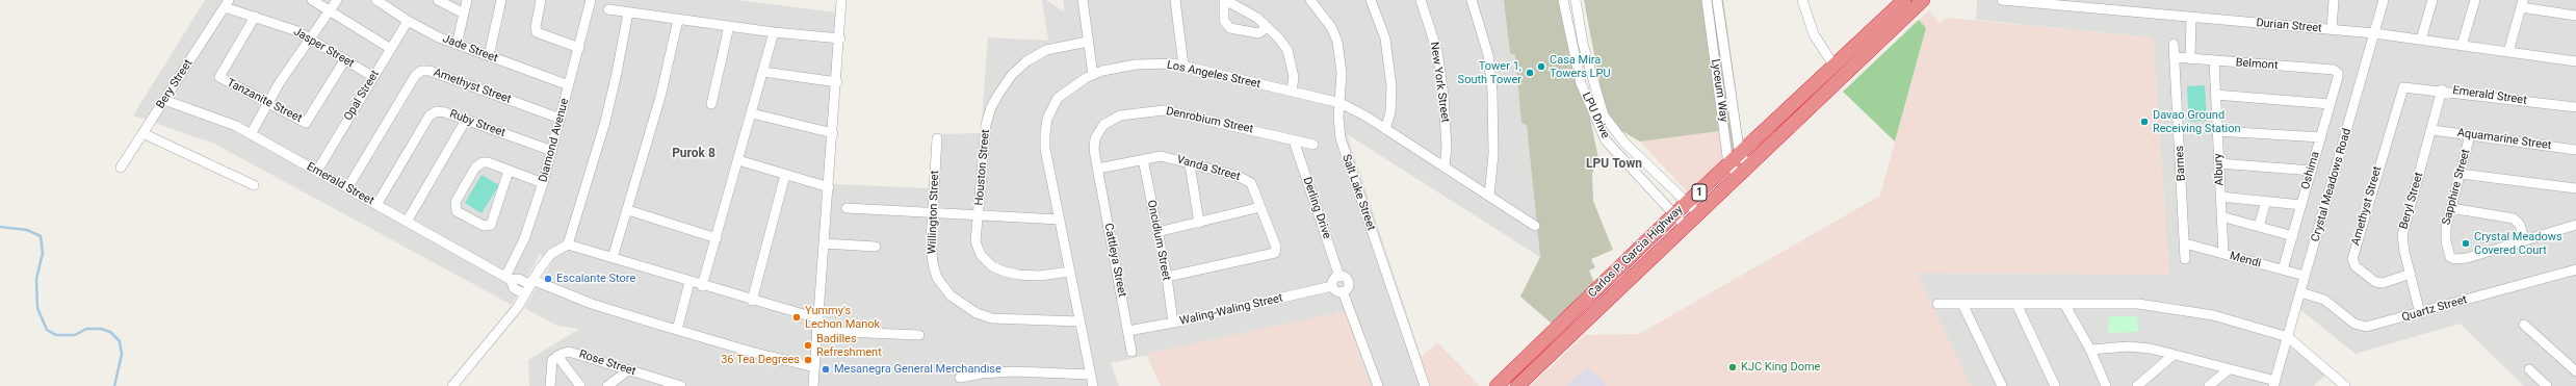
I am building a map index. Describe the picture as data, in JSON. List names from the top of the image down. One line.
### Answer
{"streets":{"highway":["1","Carlos P. Garcia Highway"],"street":["Durian Street","Jasper Street","Jade Street","Belmont","Los Angeles Street","New York Street","Bery Street","Amethyst Street","Lyceum Way","Opal Street","Emerald Street","Tanzanite Street","LPU Drive","Denrobium Street","Ruby Street","Aquamarine Street","Diamond Avenue","Barnes","Houston Street","Vanda Street","Albury","Oshima","Crystal Meadows Road","Sapphire Street","Salt Lake Street","Beryl Street","Derling Drive","Willington Street","Oncidium Street","Cattleya Street","Mendi","Quartz Street","Waling-Waling Street","Rose Street"]},"crossings":[["Durian Street","Crystal Meadows Road"],["Jasper Street","Bery Street"],["Jasper Street","Opal Street"],["Jasper Street","Tanzanite Street"],["Jade Street","Opal Street"],["Jade Street","Diamond Avenue"],["Belmont","Barnes"],["Belmont","Albury"],["Belmont","Oshima"],["Los Angeles Street","New York Street"],["Los Angeles Street","Houston Street"],["Los Angeles Street","Salt Lake Street"],["Los Angeles Street","Willington Street"],["Bery Street","Emerald Street"],["Amethyst Street","Emerald Street"],["Amethyst Street","Diamond Avenue"],["Amethyst Street","Beryl Street"],["Lyceum Way","Carlos P. Garcia Highway"],["Opal Street","Emerald Street"],["Emerald Street","Ruby Street"],["Emerald Street","Diamond Avenue"],["Emerald Street","Beryl Street"],["LPU Drive","Carlos P. Garcia Highway"],["Denrobium Street","Vanda Street"],["Denrobium Street","Derling Drive"],["Denrobium Street","Cattleya Street"],["Ruby Street","Diamond Avenue"],["Aquamarine Street","Sapphire Street"],["Aquamarine Street","Beryl Street"],["Barnes","Mendi"],["Vanda Street","Oncidium Street"],["Vanda Street","Cattleya Street"],["Albury","Mendi"],["Oshima","Mendi"],["Crystal Meadows Road","Mendi"],["Crystal Meadows Road","Quartz Street"],["Beryl Street","Quartz Street"],["Derling Drive","Waling-Waling Street"],["Oncidium Street","Waling-Waling Street"],["Cattleya Street","Waling-Waling Street"]],"districts":["Purok 8","LPU Town"],"places":["Casa Mira Towers LPU","Tower 1, South Tower","Davao Ground Receiving Station","Crystal Meadows Covered Court","Escalante Store","Yummy's Lechon Manok","Badilles Refreshment","36 Tea Degrees","KJC King Dome","Mesanegra General Merchandise"]}
